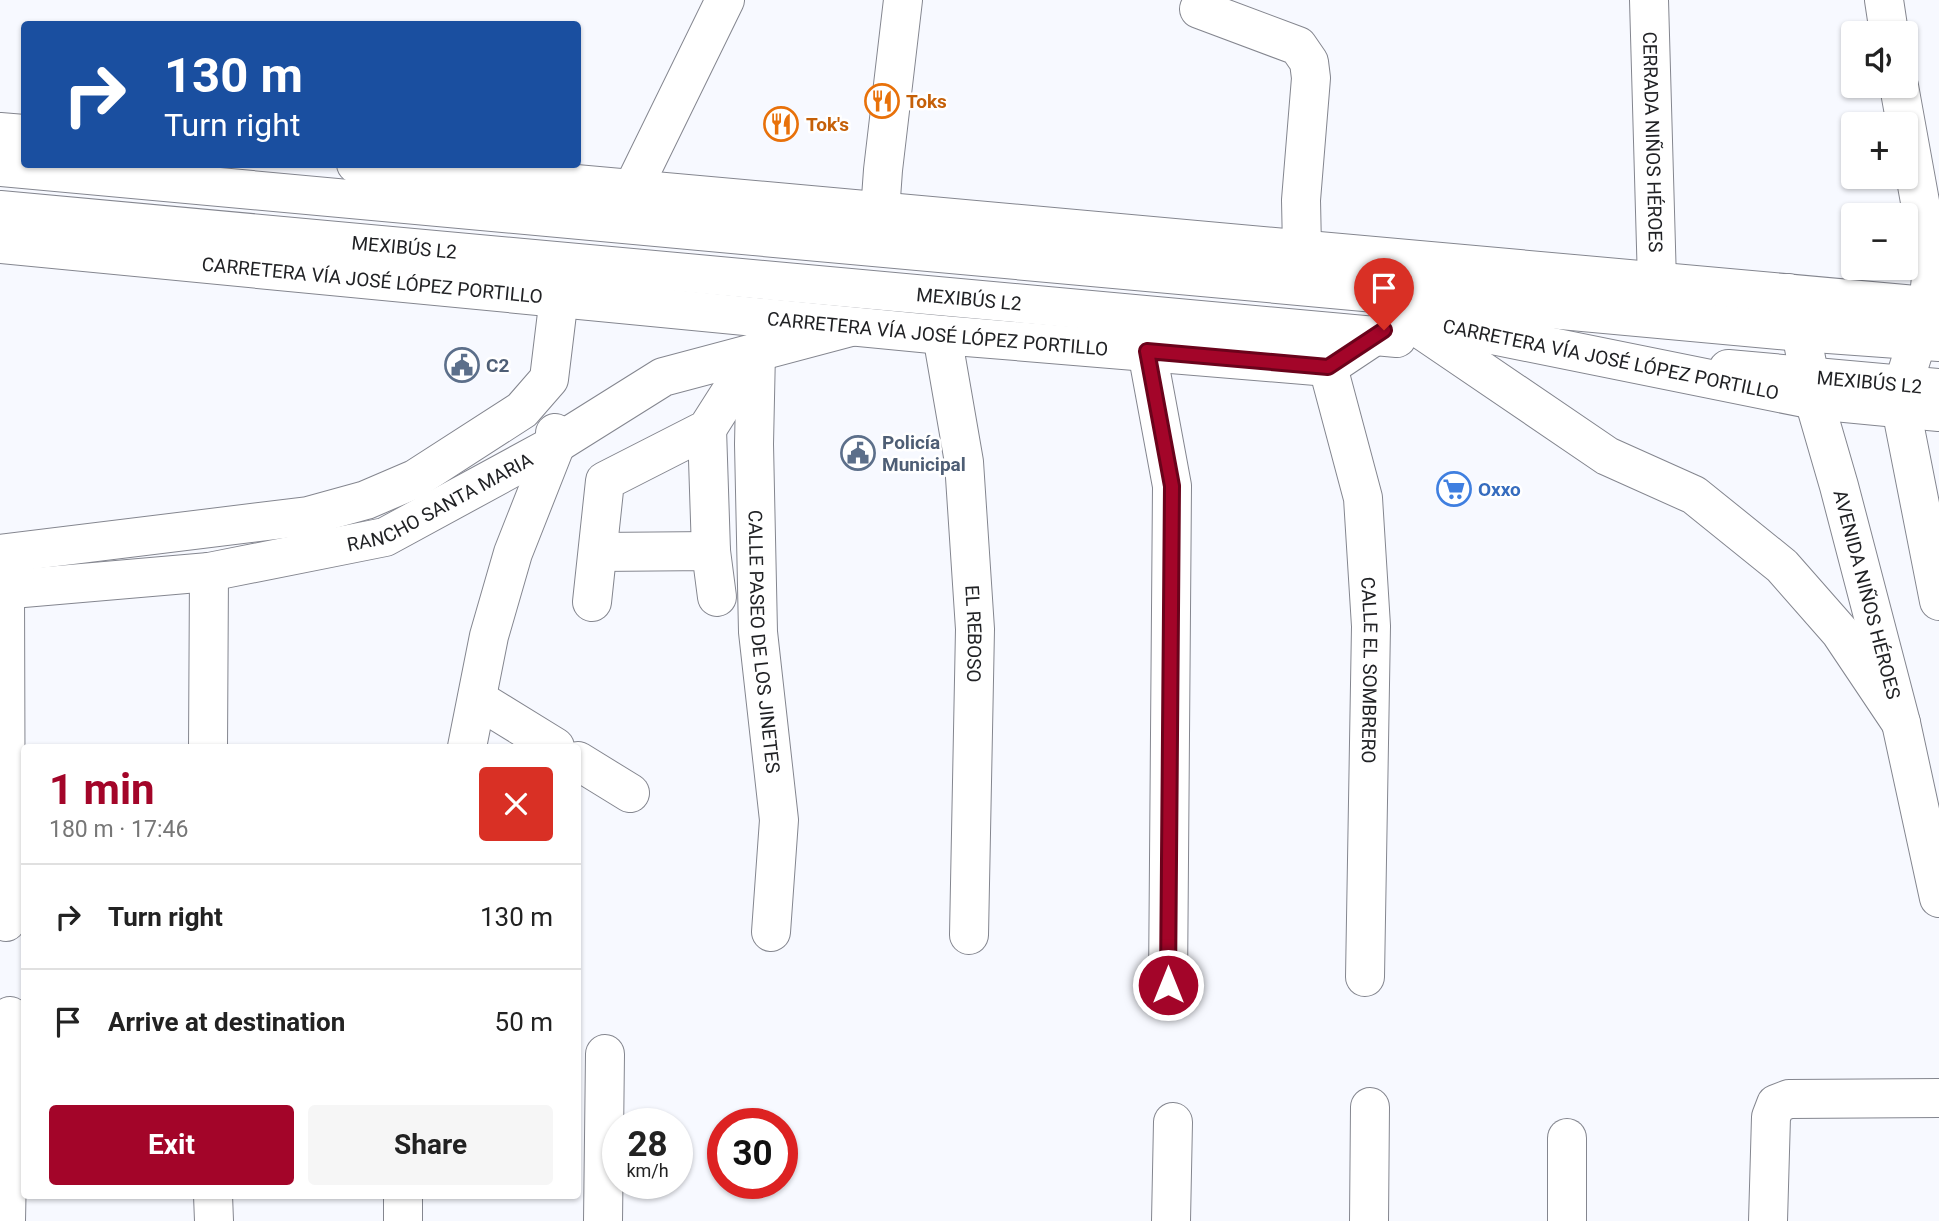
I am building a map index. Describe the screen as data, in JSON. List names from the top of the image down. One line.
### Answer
{"streets":{"street":["CERRADA NIÑOS HÉROES","MEXIBÚS L2","CARRETERA VÍA JOSÉ LÓPEZ PORTILLO","RANCHO SANTA MARIA","AVENIDA NIÑOS HÉROES","EL REBOSO","CALLE PASEO DE LOS JINETES","CALLE EL SOMBRERO"]},"crossings":[["MEXIBÚS L2","CARRETERA VÍA JOSÉ LÓPEZ PORTILLO"],["MEXIBÚS L2","AVENIDA NIÑOS HÉROES"],["CARRETERA VÍA JOSÉ LÓPEZ PORTILLO","RANCHO SANTA MARIA"],["CARRETERA VÍA JOSÉ LÓPEZ PORTILLO","AVENIDA NIÑOS HÉROES"],["CARRETERA VÍA JOSÉ LÓPEZ PORTILLO","EL REBOSO"],["CARRETERA VÍA JOSÉ LÓPEZ PORTILLO","CALLE EL SOMBRERO"],["RANCHO SANTA MARIA","CALLE PASEO DE LOS JINETES"]],"places":{"restaurant":["Toks","Tok's"],"public building":["C2","Policía Municipal"],"supermarket":["Oxxo"]},"page":{"map_buttons":["+","−"],"turn":["130 m","Turn right"],"heading":["1 min","180 m · 17:46"],"list":[{"name":"Turn right","value":"130 m"},{"name":"Arrive at destination","value":"50 m"}],"buttons":["Exit","Share"],"speed":"28 km/h","limit":"30"}}
